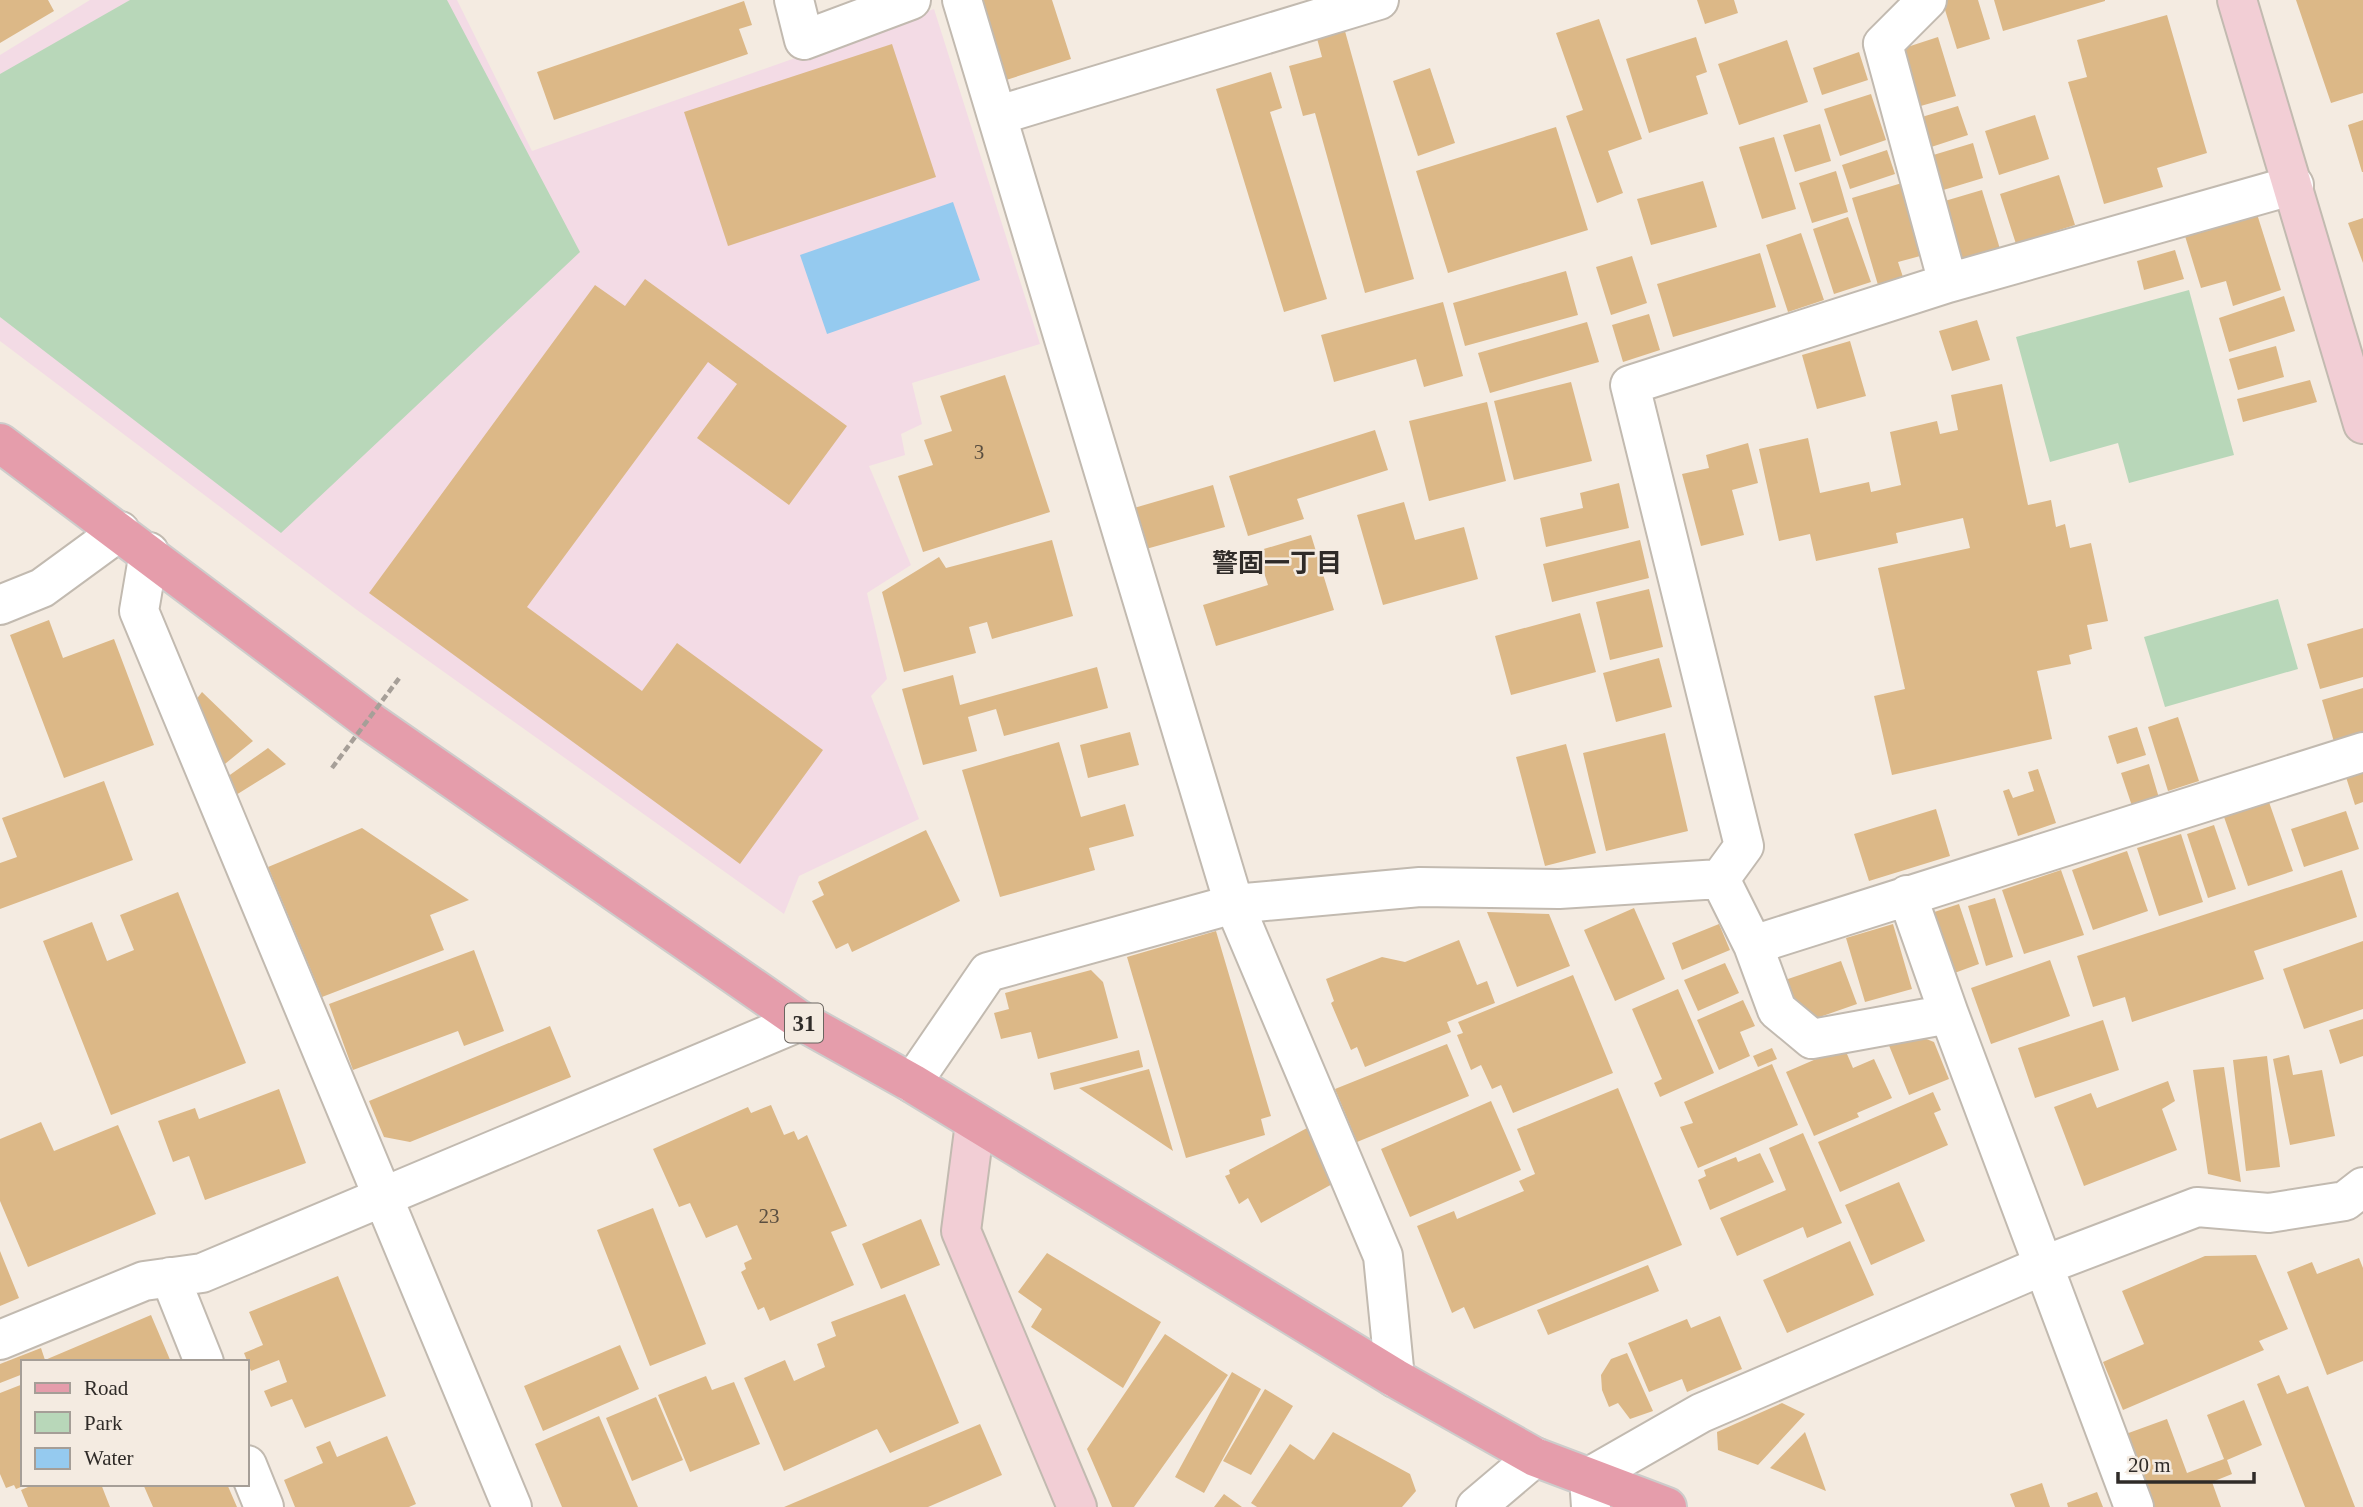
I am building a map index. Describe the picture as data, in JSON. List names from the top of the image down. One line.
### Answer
{"streets":{"main road":["31"]},"districts":["警固一丁目"],"house_numbers":["3","23"],"legend":["Road","Park","Water"],"scale_bar":"20 m"}
